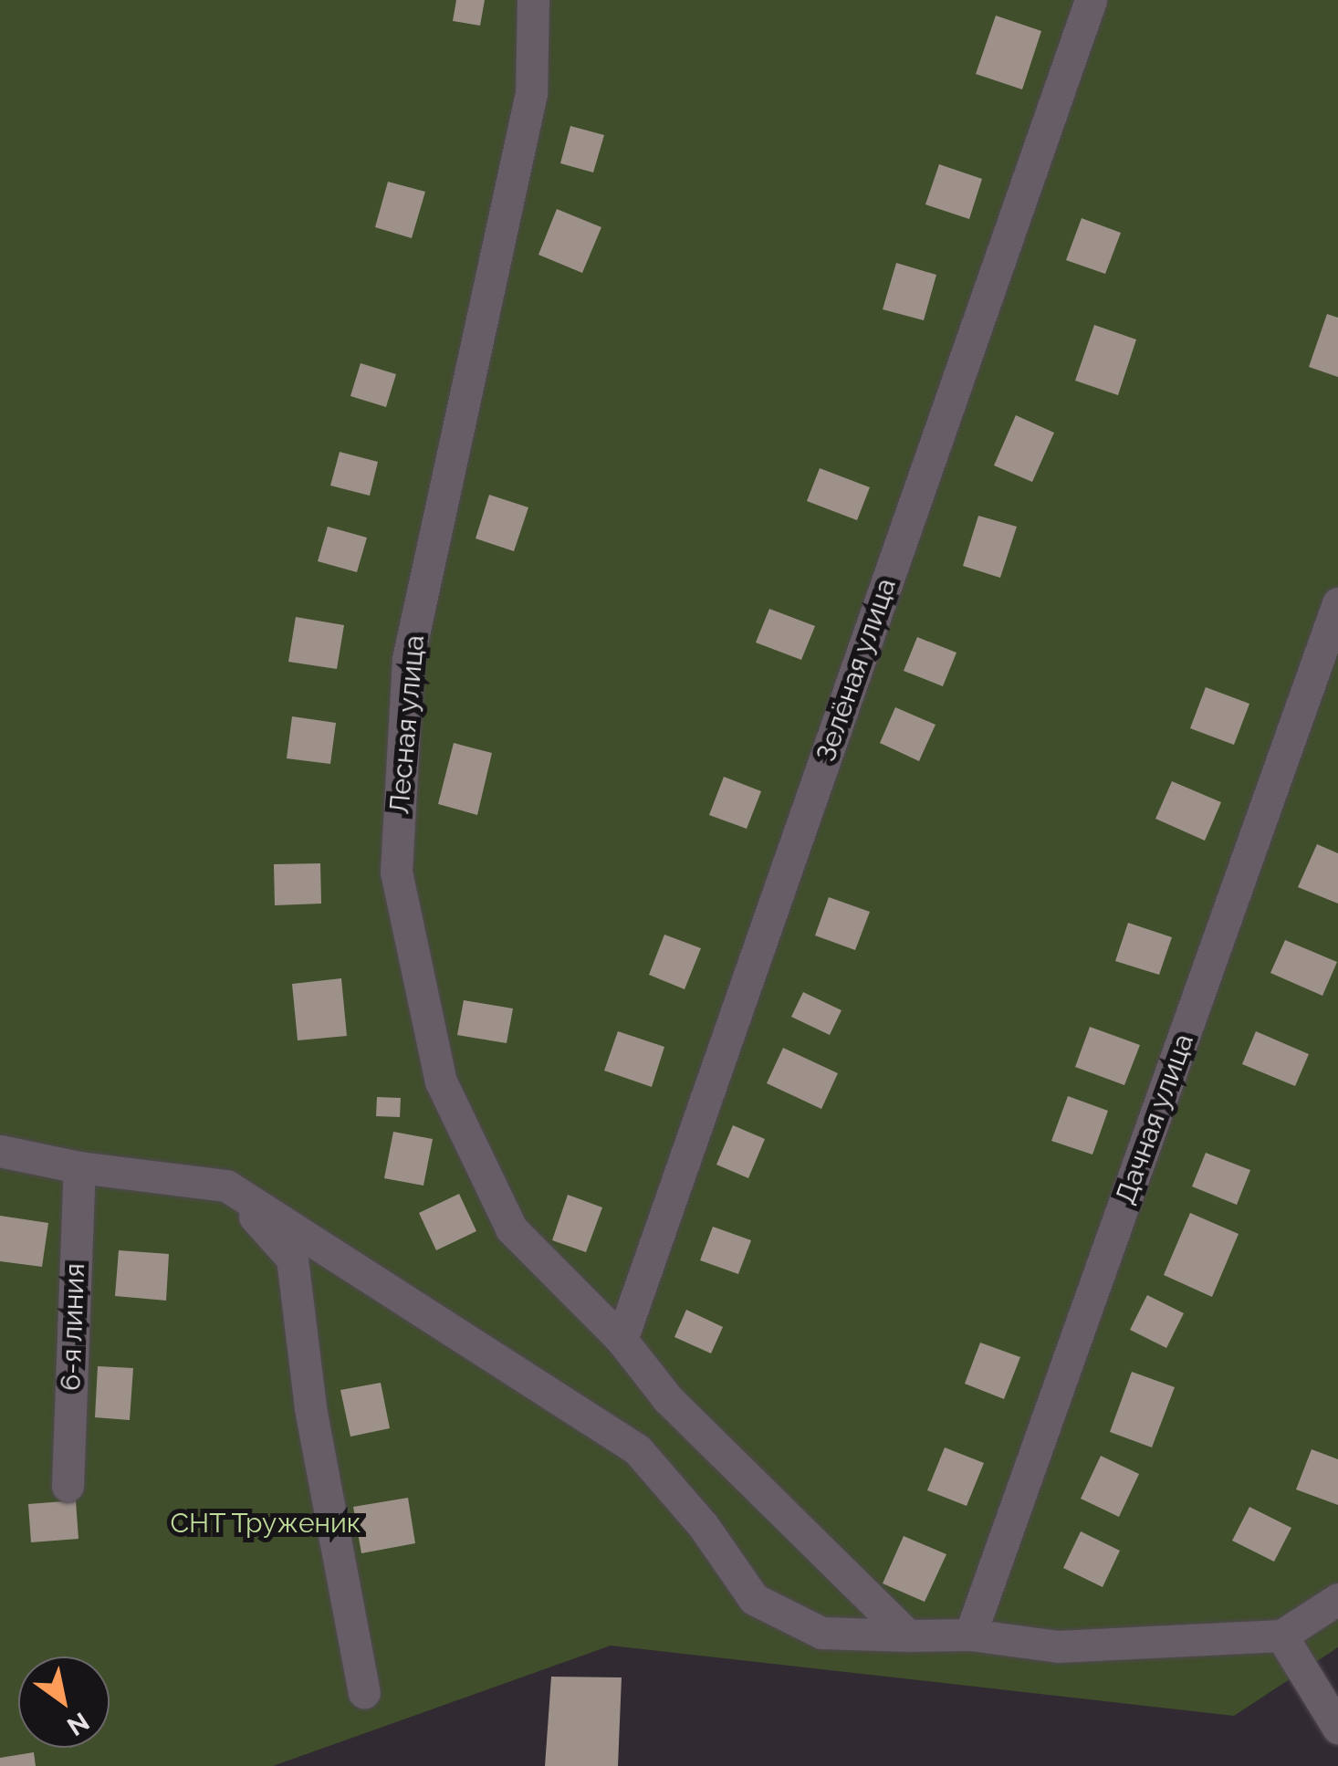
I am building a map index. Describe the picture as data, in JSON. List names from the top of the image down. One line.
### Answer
{"streets":{"street":["Зелёная улица","Лесная улица","Дачная улица","6-я линия"]},"crossings":[["Зелёная улица","Лесная улица"]],"parks":["СНТ Труженик"],"north":"bottom right"}
